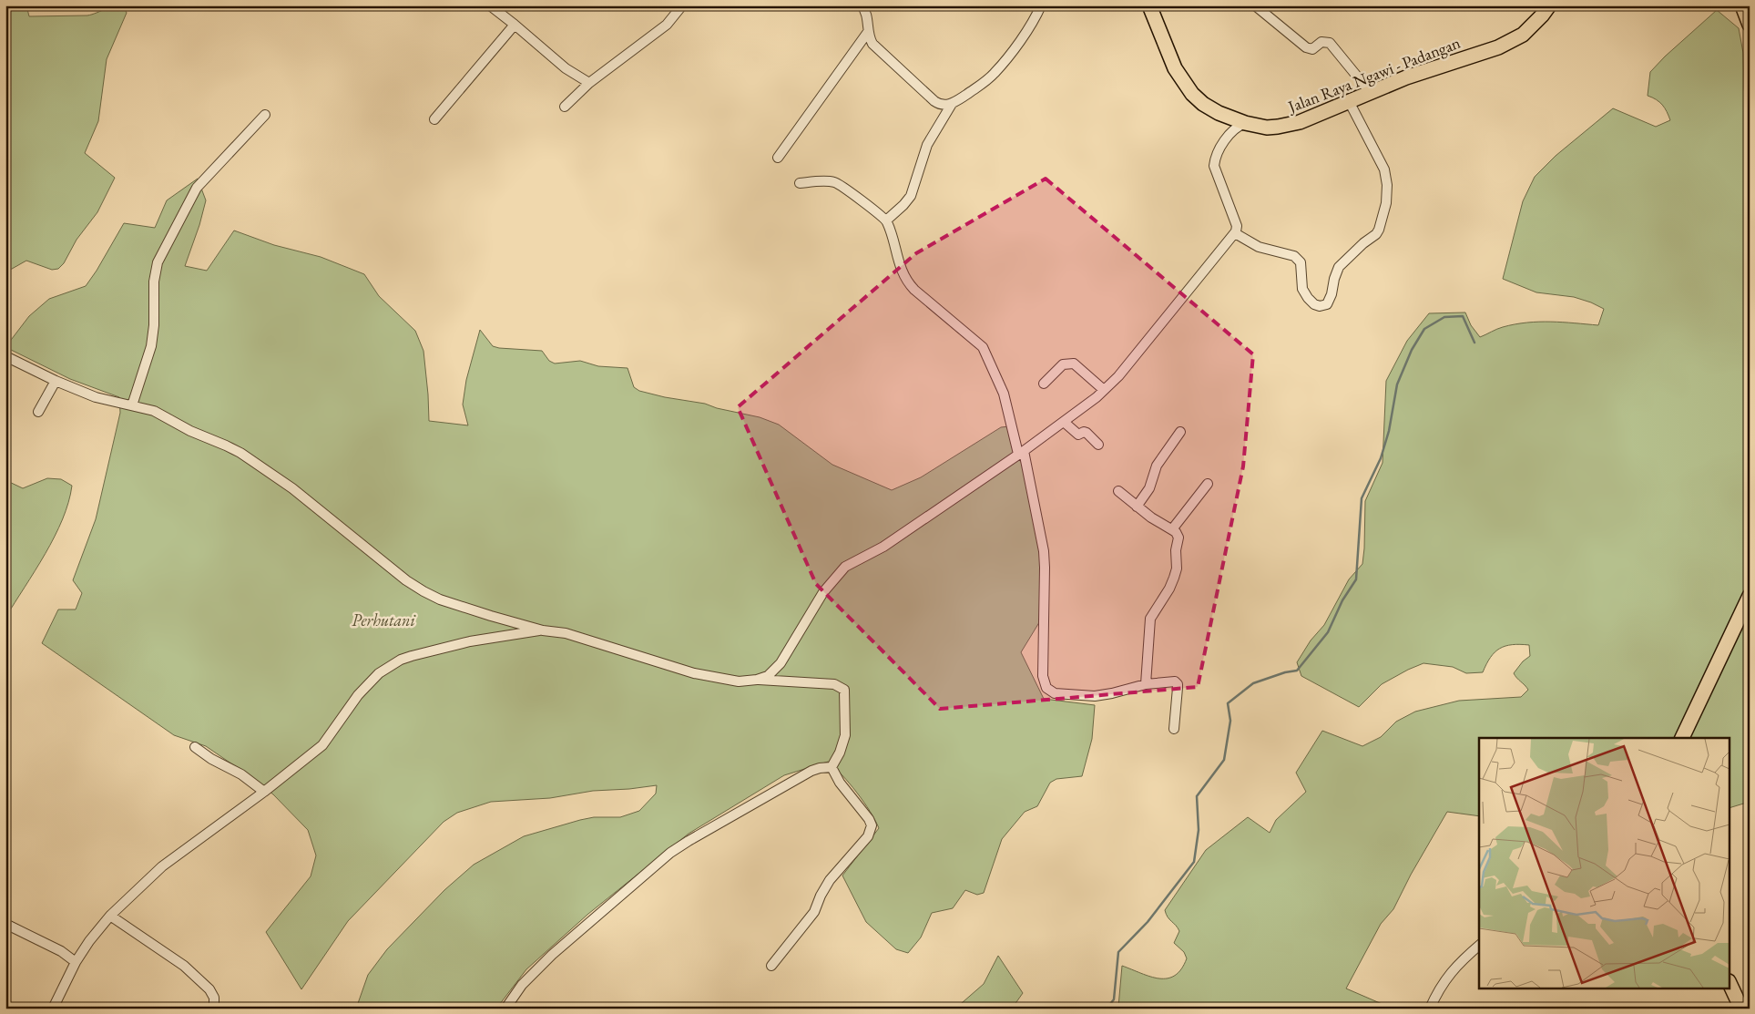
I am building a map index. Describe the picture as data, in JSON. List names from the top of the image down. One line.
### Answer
{"streets":{"highway":["Jalan Raya Ngawi - Padangan"]},"parks":["Perhutani"]}
